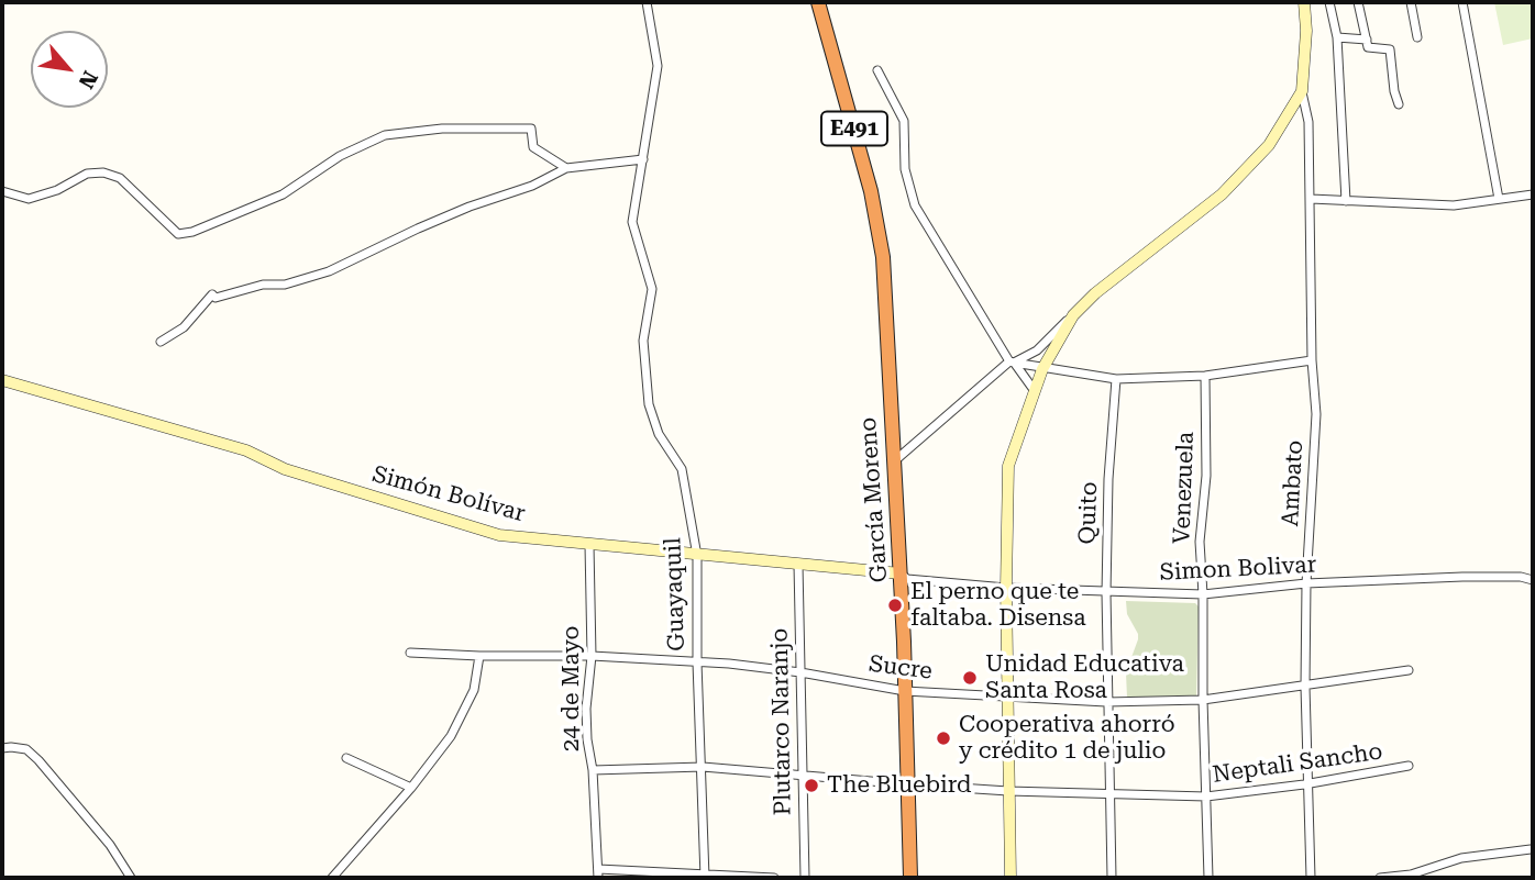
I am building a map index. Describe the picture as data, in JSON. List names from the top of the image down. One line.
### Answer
{"streets":{"highway":["E491","García Moreno"],"street":["Ambato","Venezuela","Simón Bolívar","Quito","Simon Bolivar","Guayaquil","Sucre","24 de Mayo","Plutarco Naranjo","Neptali Sancho"]},"crossings":[["Ambato","Simon Bolivar"],["Ambato","Sucre"],["Ambato","Neptali Sancho"],["Venezuela","Simon Bolivar"],["Venezuela","Sucre"],["Venezuela","Neptali Sancho"],["Simón Bolívar","García Moreno"],["Simón Bolívar","Simon Bolivar"],["Simón Bolívar","Guayaquil"],["Simón Bolívar","24 de Mayo"],["Simón Bolívar","Plutarco Naranjo"],["García Moreno","Simon Bolivar"],["García Moreno","Sucre"],["García Moreno","Neptali Sancho"],["Quito","Simon Bolivar"],["Quito","Sucre"],["Quito","Neptali Sancho"],["Guayaquil","Sucre"],["Guayaquil","Neptali Sancho"],["Sucre","24 de Mayo"],["Sucre","Plutarco Naranjo"],["24 de Mayo","Neptali Sancho"],["Plutarco Naranjo","Neptali Sancho"]],"places":["El perno que te faltaba. Disensa","Unidad Educativa Santa Rosa","Cooperativa ahorró y crédito 1 de julio","The Bluebird"],"north":"bottom right"}
